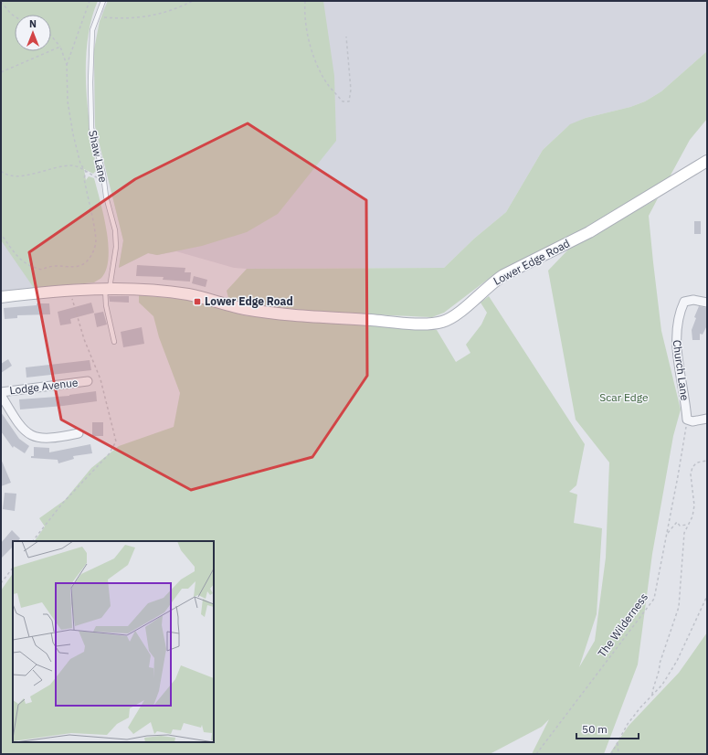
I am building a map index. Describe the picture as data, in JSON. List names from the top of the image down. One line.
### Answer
{"streets":{"street":["Lower Edge Road","Church Lane","Lodge Avenue"],"lane":["Shaw Lane"],"path":["The Wilderness"]},"crossings":[["Shaw Lane","Lower Edge Road"],["Church Lane","The Wilderness"]],"parks":["Scar Edge"],"places":{"transit":["Lower Edge Road"]},"scale_bar":"50 m","north":"top"}
